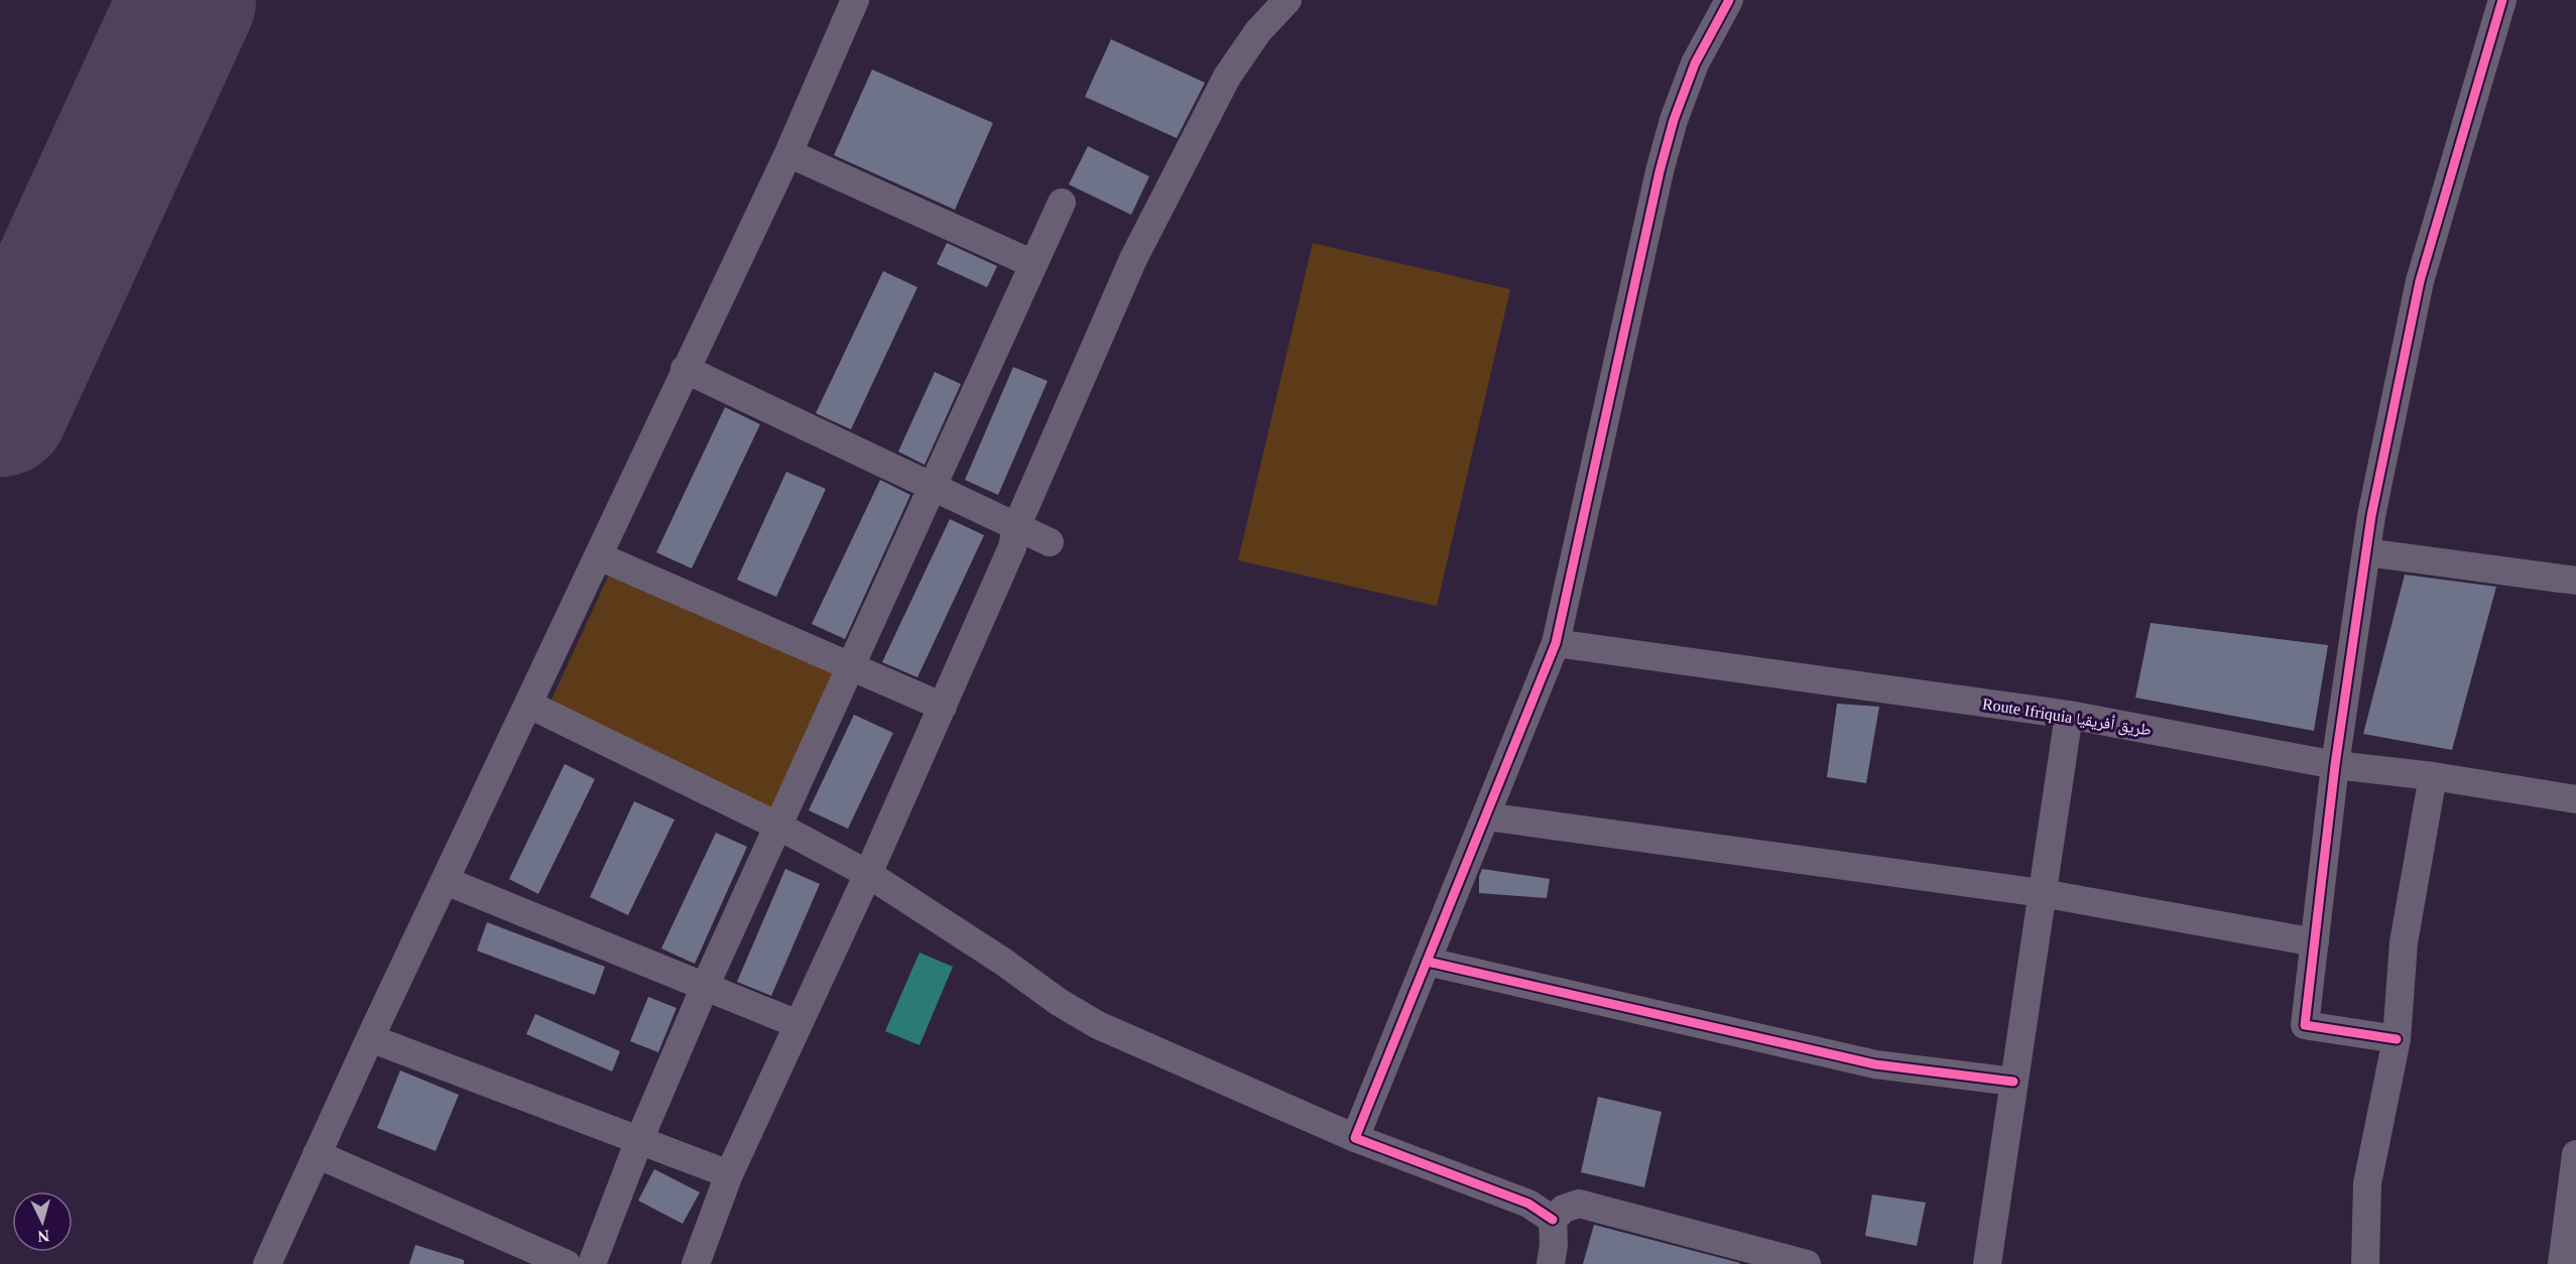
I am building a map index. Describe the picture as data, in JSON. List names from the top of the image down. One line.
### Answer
{"streets":{"street":["Route Ifriquia طريق أفريقيا"]},"north":"bottom"}
